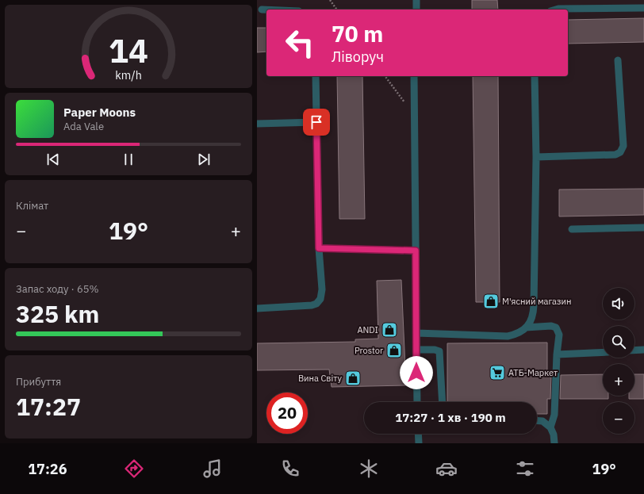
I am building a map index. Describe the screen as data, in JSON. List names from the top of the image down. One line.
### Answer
{"places":{"shop":["М'ясний магазин","ANDI","Prostor","Вина Світу"],"supermarket":["АТБ-Маркет"]},"page":{"turn":["70 m","Ліворуч"],"song":["Paper Moons","Ada Vale"],"tile":["Клімат",["Запас ходу · 65%","325 km"],["Прибуття","17:27"]],"heat":["−","19°","+"],"map_buttons":["+","−"],"limit":"20","trip":"17:27 · 1 хв · 190 m","tabs":["17:26","19°"],"gauge":["14","km/h"]}}
